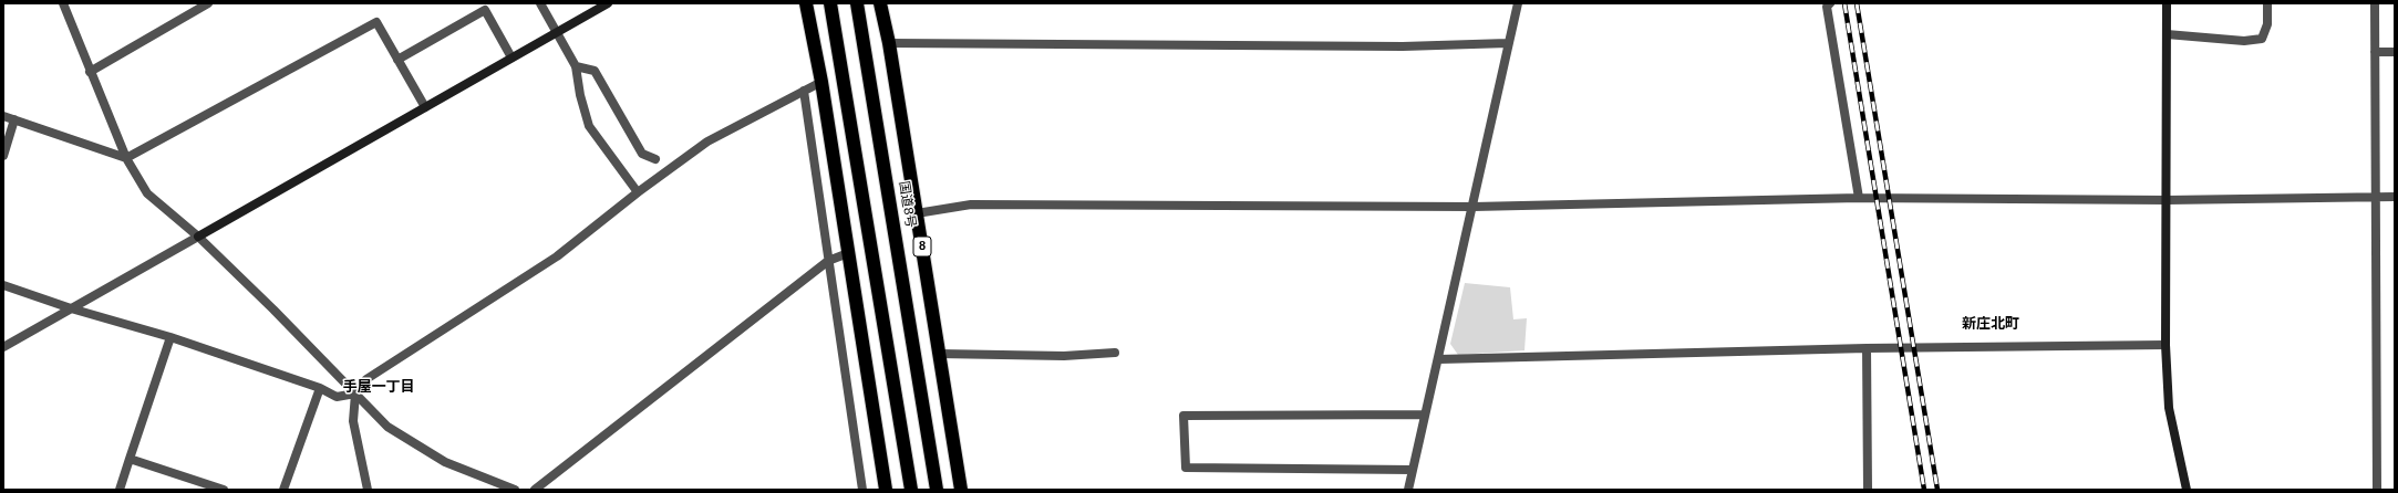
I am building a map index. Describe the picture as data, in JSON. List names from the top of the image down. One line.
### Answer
{"streets":{"highway":["国道8号","8"]},"districts":["新庄北町","手屋一丁目"]}
